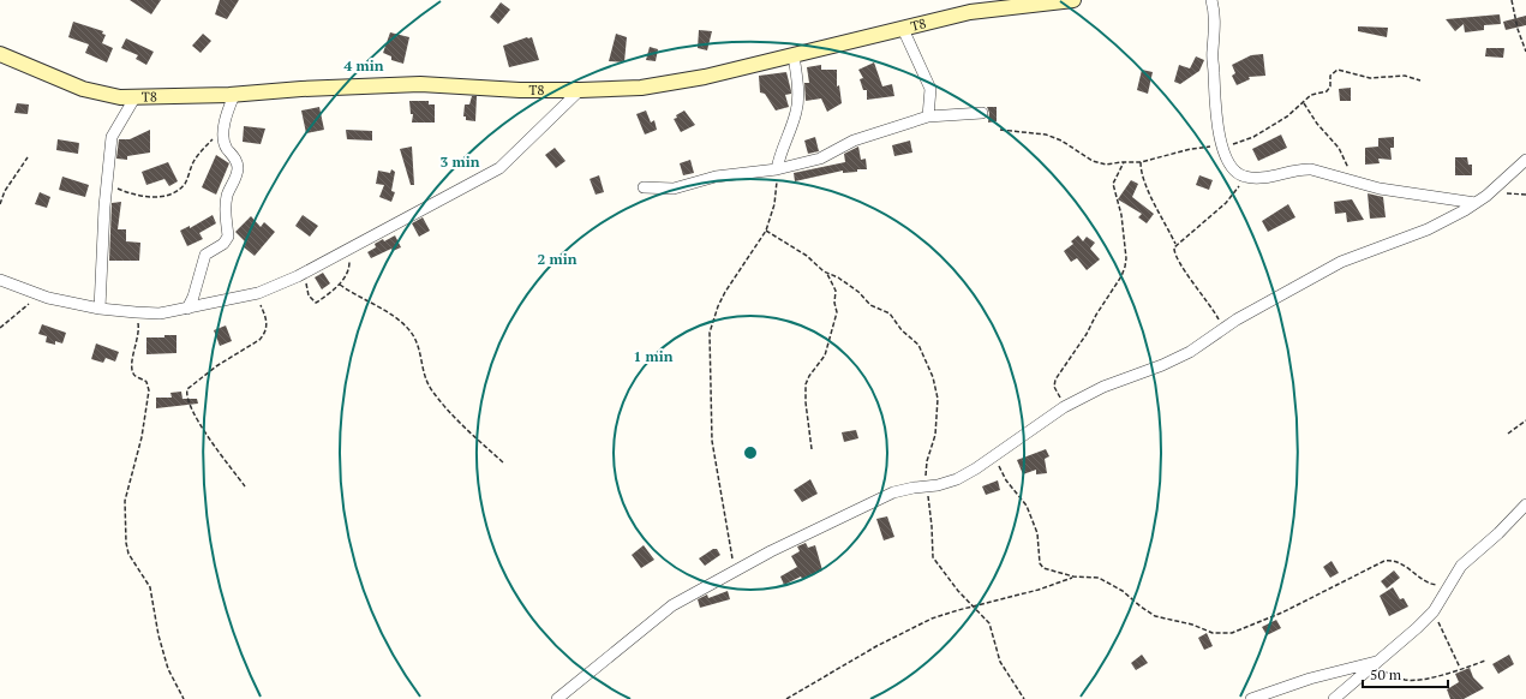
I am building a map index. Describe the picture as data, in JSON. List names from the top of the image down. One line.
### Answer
{"streets":{"street":["T8"]},"scale_bar":"50 m","rings":["4 min","3 min","2 min","1 min"]}
